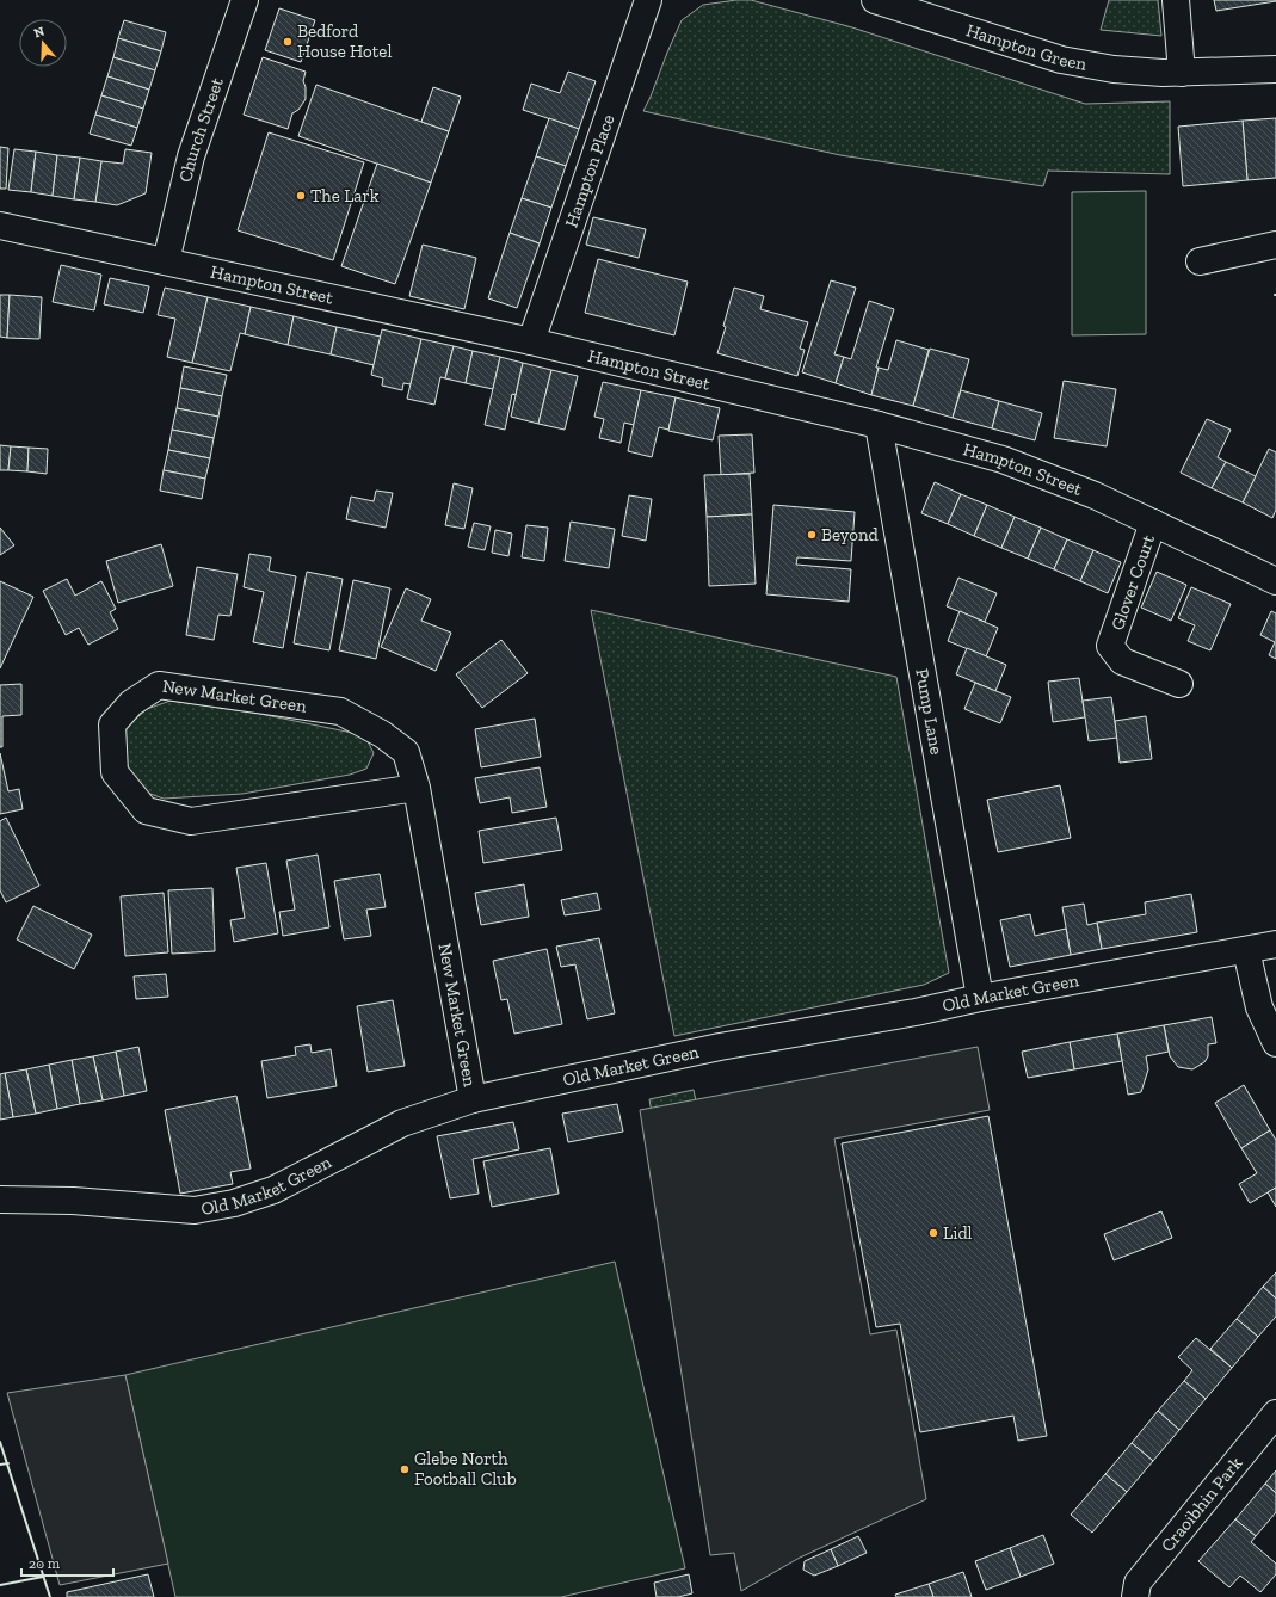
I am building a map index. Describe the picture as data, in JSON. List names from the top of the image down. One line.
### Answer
{"streets":{"street":["Hampton Green","Church Street","Hampton Place","Hampton Street","Glover Court","New Market Green","Pump Lane","Old Market Green","Craoibhin Park"]},"crossings":[["Church Street","Hampton Street"],["Hampton Place","Hampton Street"],["Hampton Street","Glover Court"],["Hampton Street","Pump Lane"],["New Market Green","Old Market Green"],["Pump Lane","Old Market Green"]],"places":["Bedford House Hotel","The Lark","Beyond","Lidl","Glebe North Football Club"],"scale_bar":"20 m","north":"top"}
